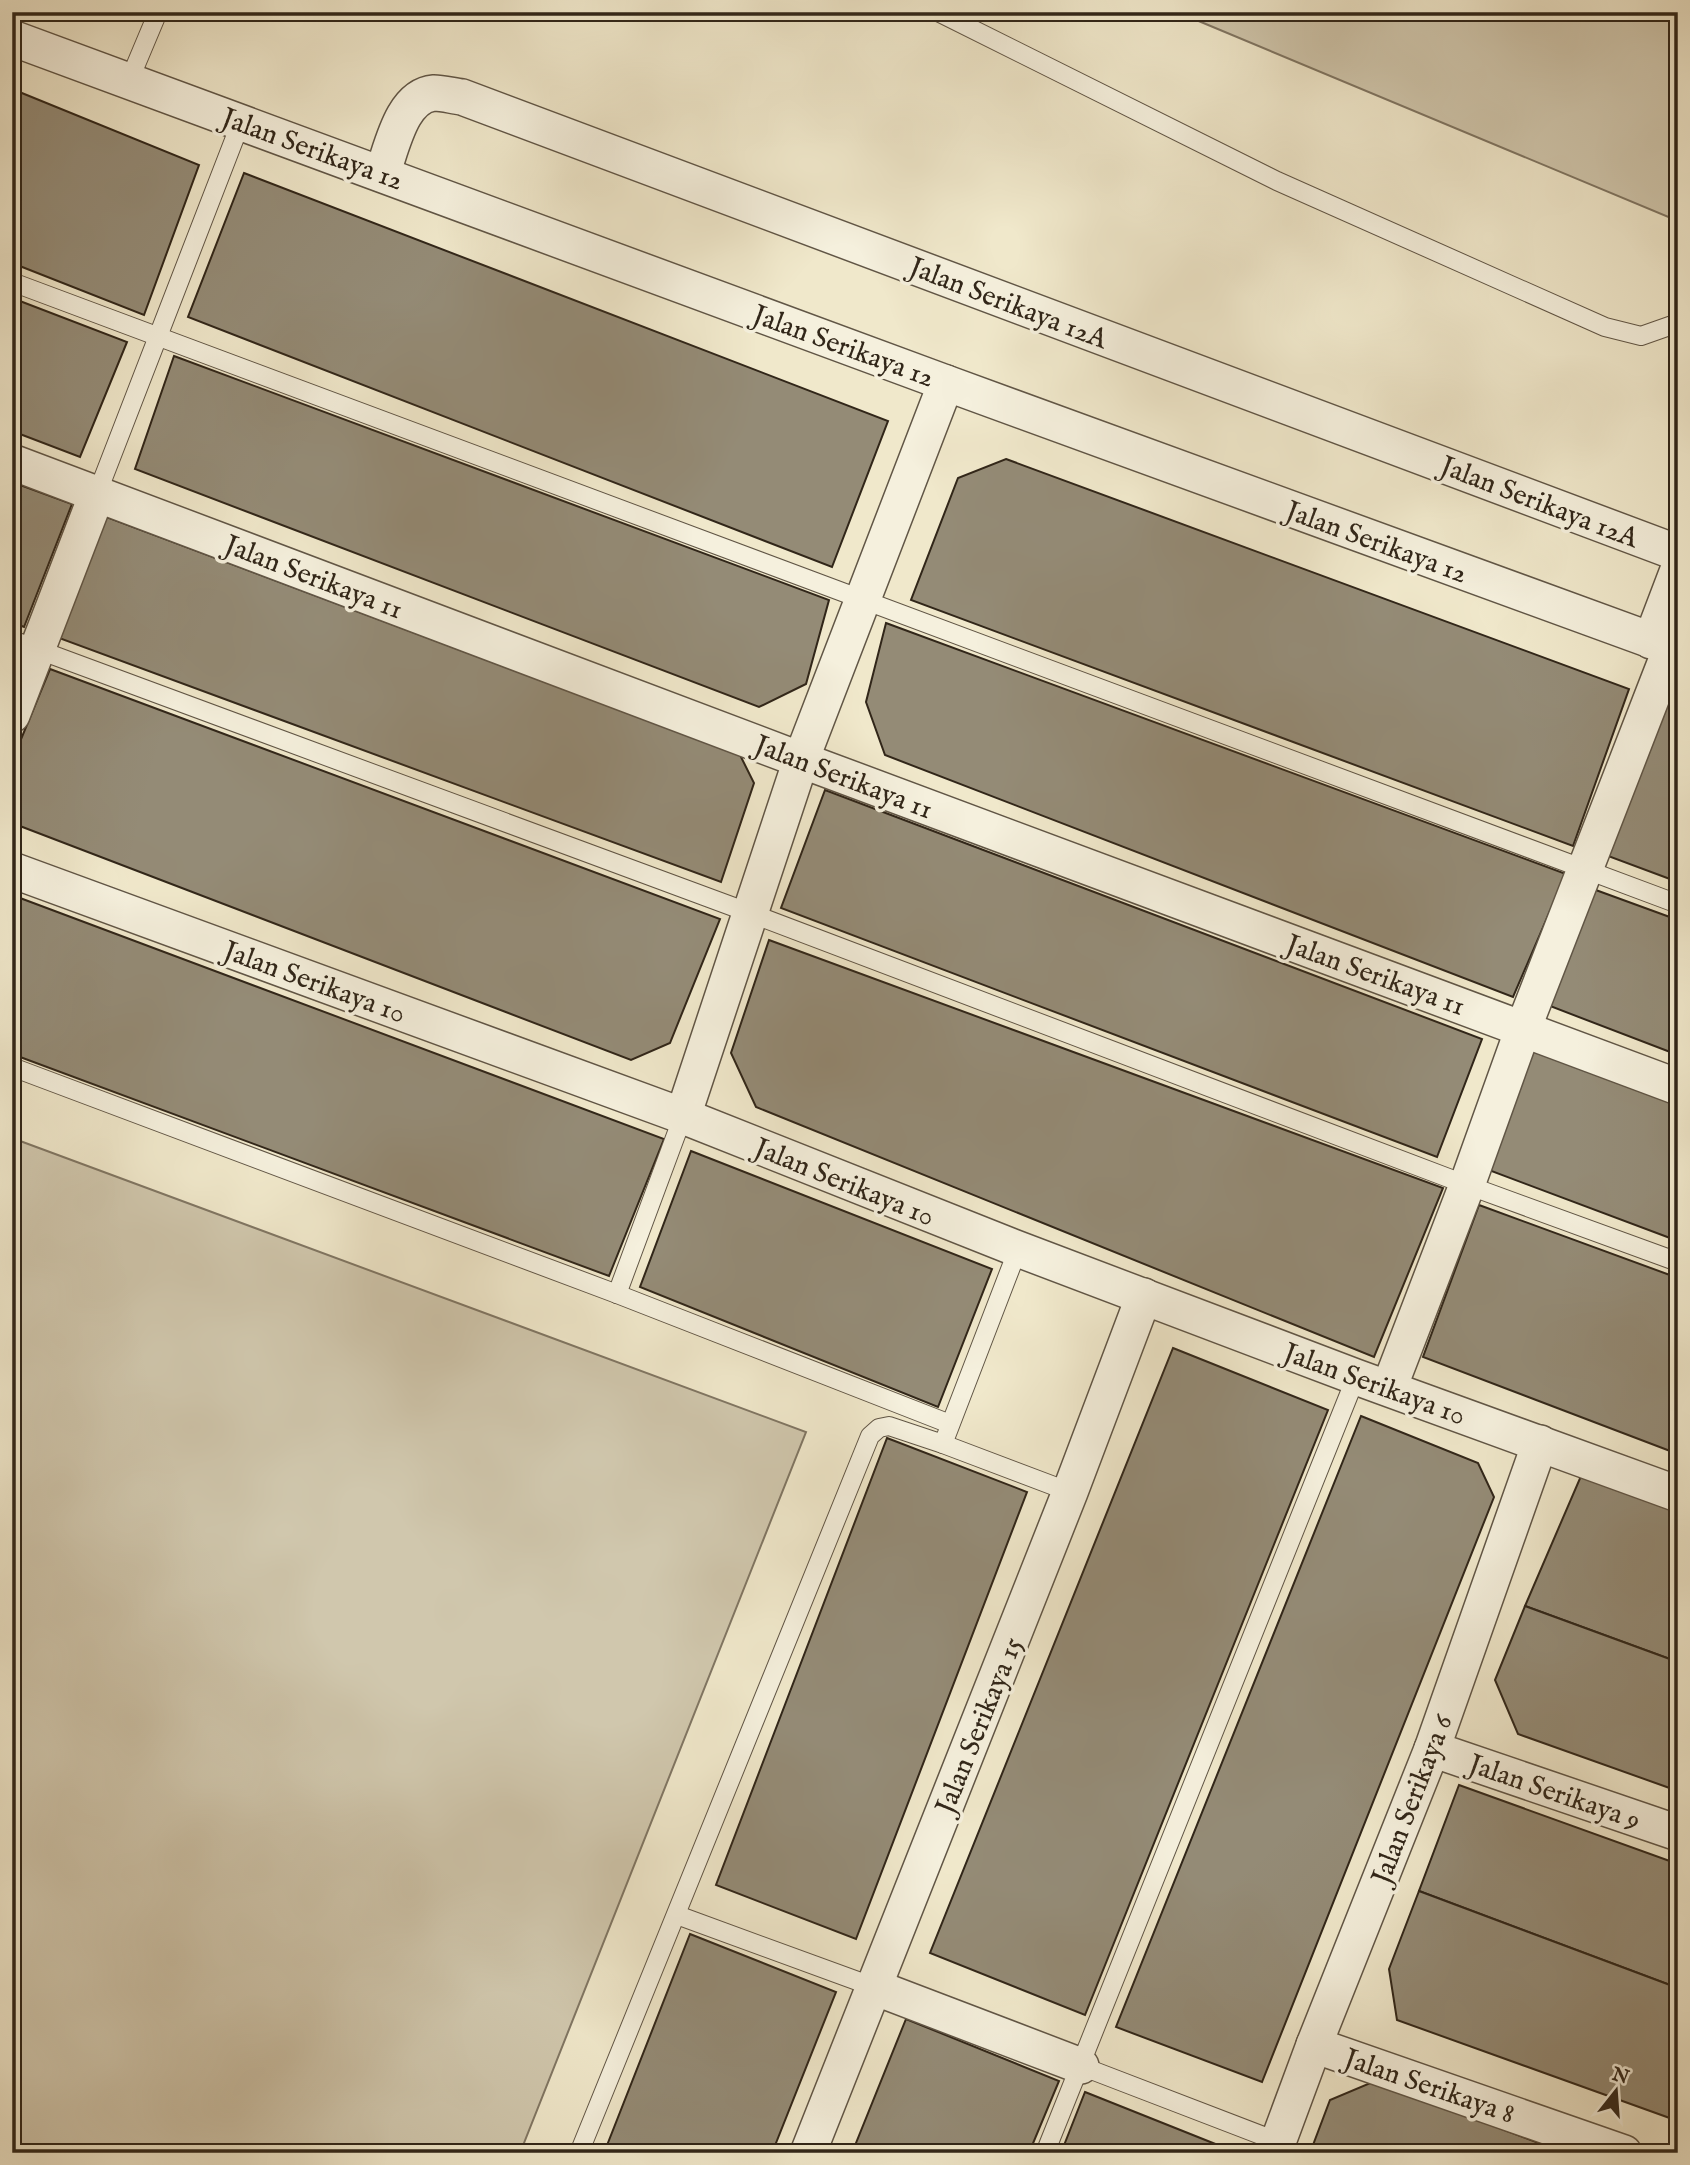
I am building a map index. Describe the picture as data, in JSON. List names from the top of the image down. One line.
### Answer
{"streets":{"street":["Jalan Serikaya 12","Jalan Serikaya 12A","Jalan Serikaya 11","Jalan Serikaya 10","Jalan Serikaya 15","Jalan Serikaya 9","Jalan Serikaya 6","Jalan Serikaya 8"]},"crossings":[["Jalan Serikaya 12","Jalan Serikaya 12A"],["Jalan Serikaya 10","Jalan Serikaya 15"],["Jalan Serikaya 10","Jalan Serikaya 6"],["Jalan Serikaya 9","Jalan Serikaya 6"],["Jalan Serikaya 6","Jalan Serikaya 8"]],"north":"top"}
